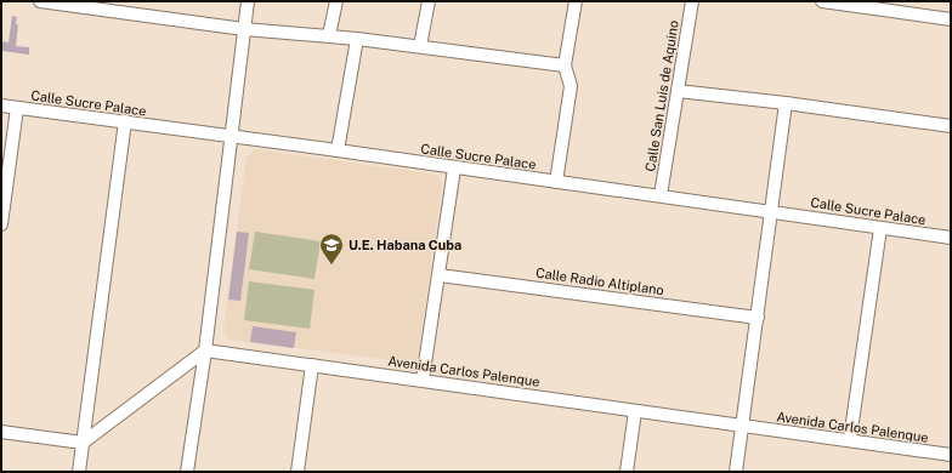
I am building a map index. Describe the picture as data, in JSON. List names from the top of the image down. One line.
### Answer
{"streets":{"street":["Calle San Luis de Aquino","Calle Sucre Palace","Calle Radio Altiplano","Avenida Carlos Palenque"]},"crossings":[["Calle San Luis de Aquino","Calle Sucre Palace"]],"places":{"school or university":["U.E. Habana Cuba"]}}
